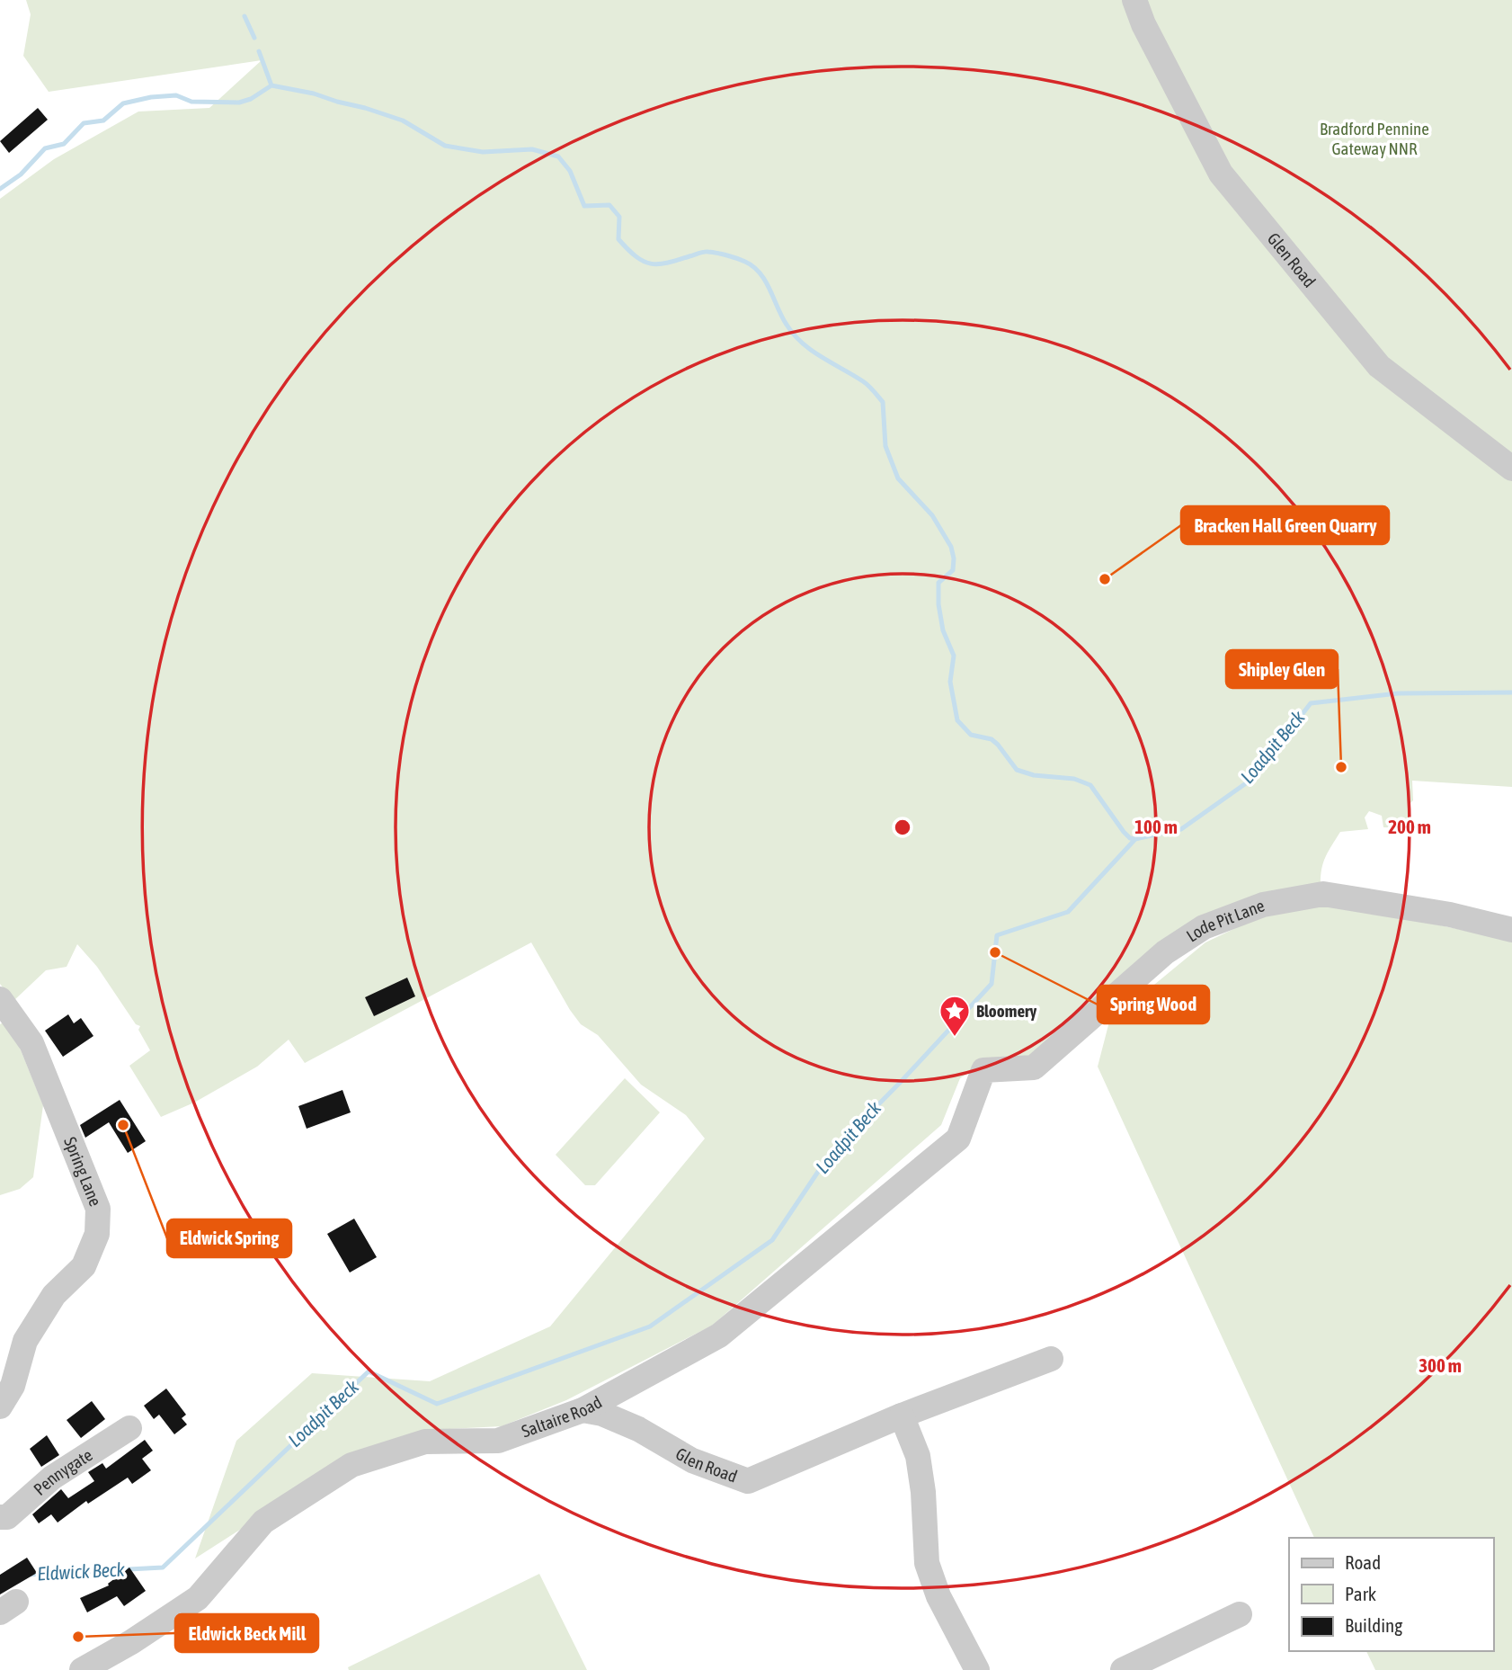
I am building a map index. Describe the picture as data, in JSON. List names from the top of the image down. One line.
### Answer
{"streets":{"street":["Glen Road","Lode Pit Lane","Spring Lane","Saltaire Road","Pennygate"]},"crossings":[["Glen Road","Saltaire Road"],["Lode Pit Lane","Saltaire Road"]],"water":["Loadpit Beck","Eldwick Beck"],"parks":["Bradford Pennine Gateway NNR"],"places":{"other":["Bracken Hall Green Quarry","Shipley Glen","Spring Wood","Eldwick Spring","Eldwick Beck Mill"],"place":["Bloomery"]},"legend":["Road","Park","Building"],"rings":["100 m","200 m","300 m"]}
